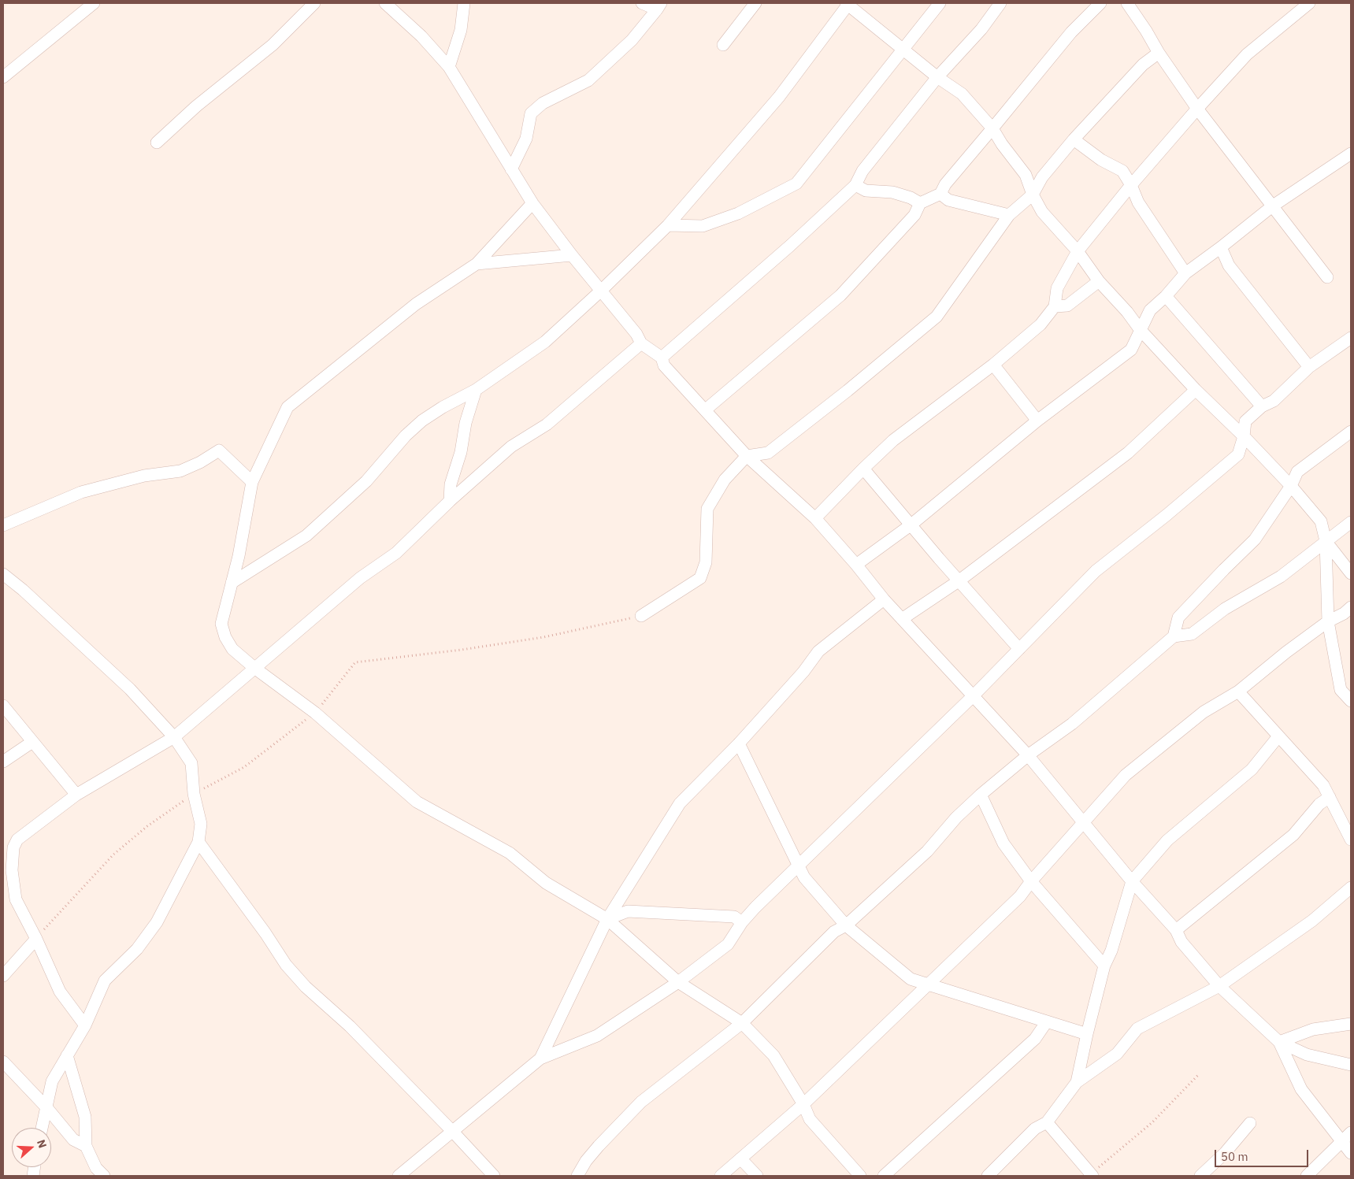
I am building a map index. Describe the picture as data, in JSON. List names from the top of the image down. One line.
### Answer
{"scale_bar":"50 m","north":"right"}
